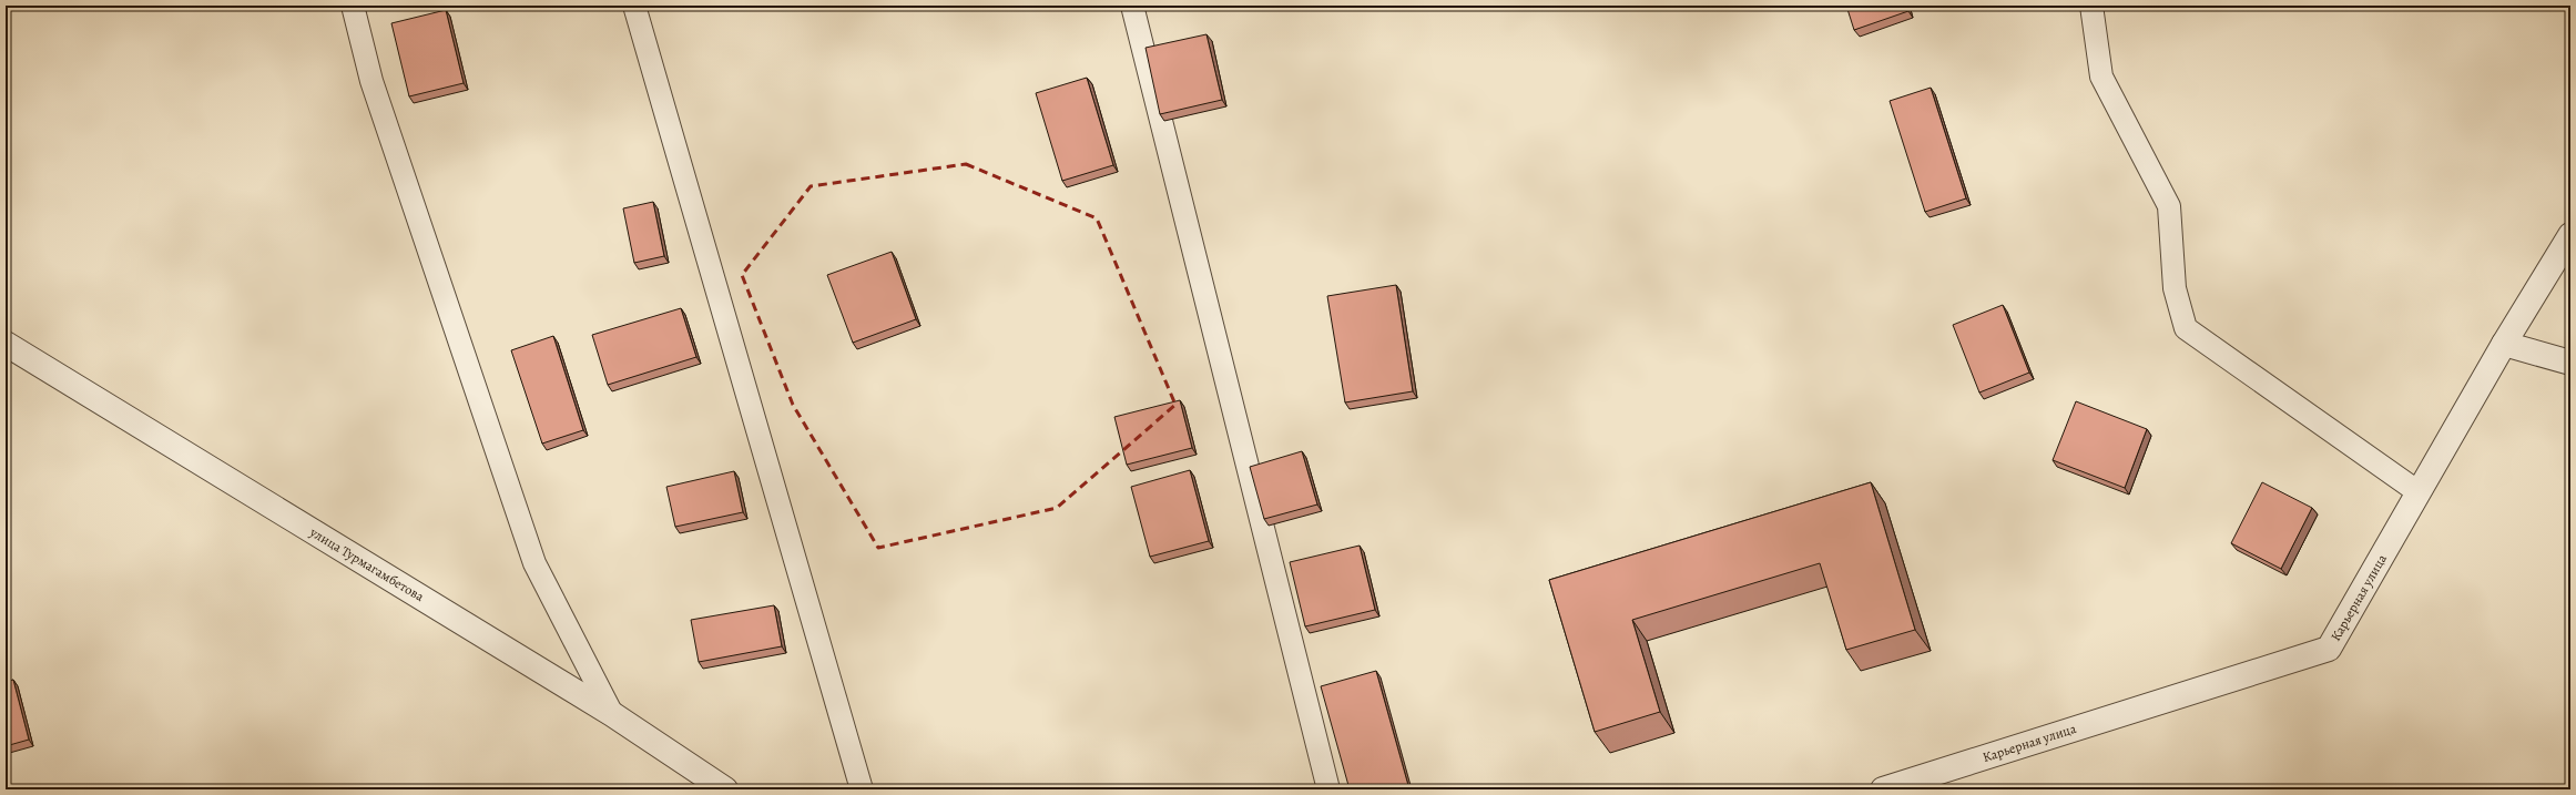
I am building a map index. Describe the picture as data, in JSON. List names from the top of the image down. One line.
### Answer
{"streets":{"street":["улица Турмагамбетова","Карьерная улица"]}}
